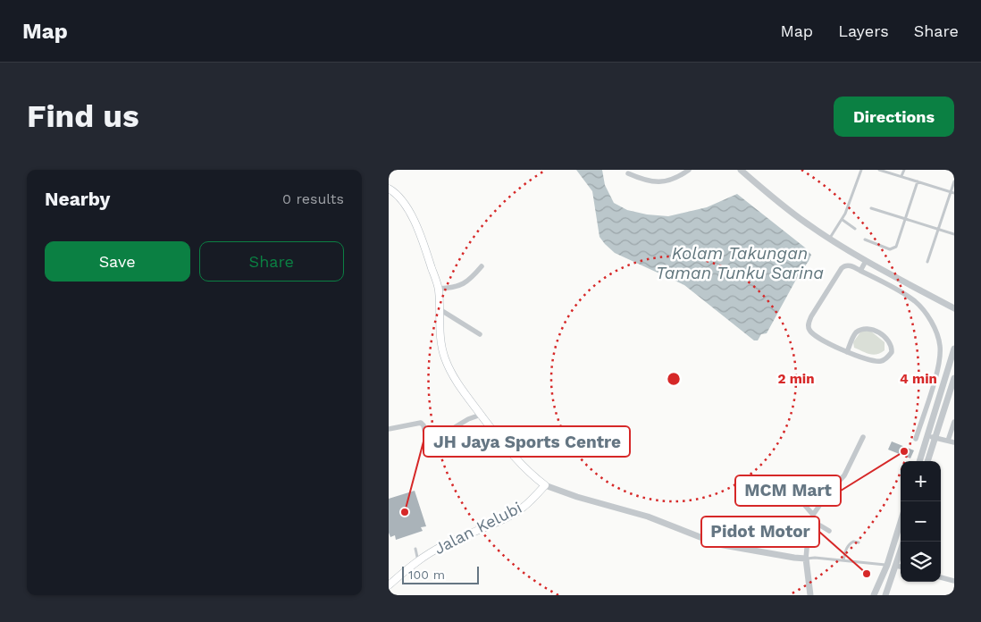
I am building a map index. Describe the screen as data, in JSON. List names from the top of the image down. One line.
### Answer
{"streets":{"main road":["Jalan Kelubi"]},"water":["Kolam Takungan Taman Tunku Sarina"],"places":["MCM Mart","JH Jaya Sports Centre","Pidot Motor"],"scale_bar":"100 m","page":{"header":"Map","nav":["Map","Layers","Share"],"buttons":["Directions",["Save","Share"]],"title":"Find us","heading":["Nearby","0 results"],"map_buttons":["+","−"],"scale":"100 m"},"rings":["2 min","4 min"]}
